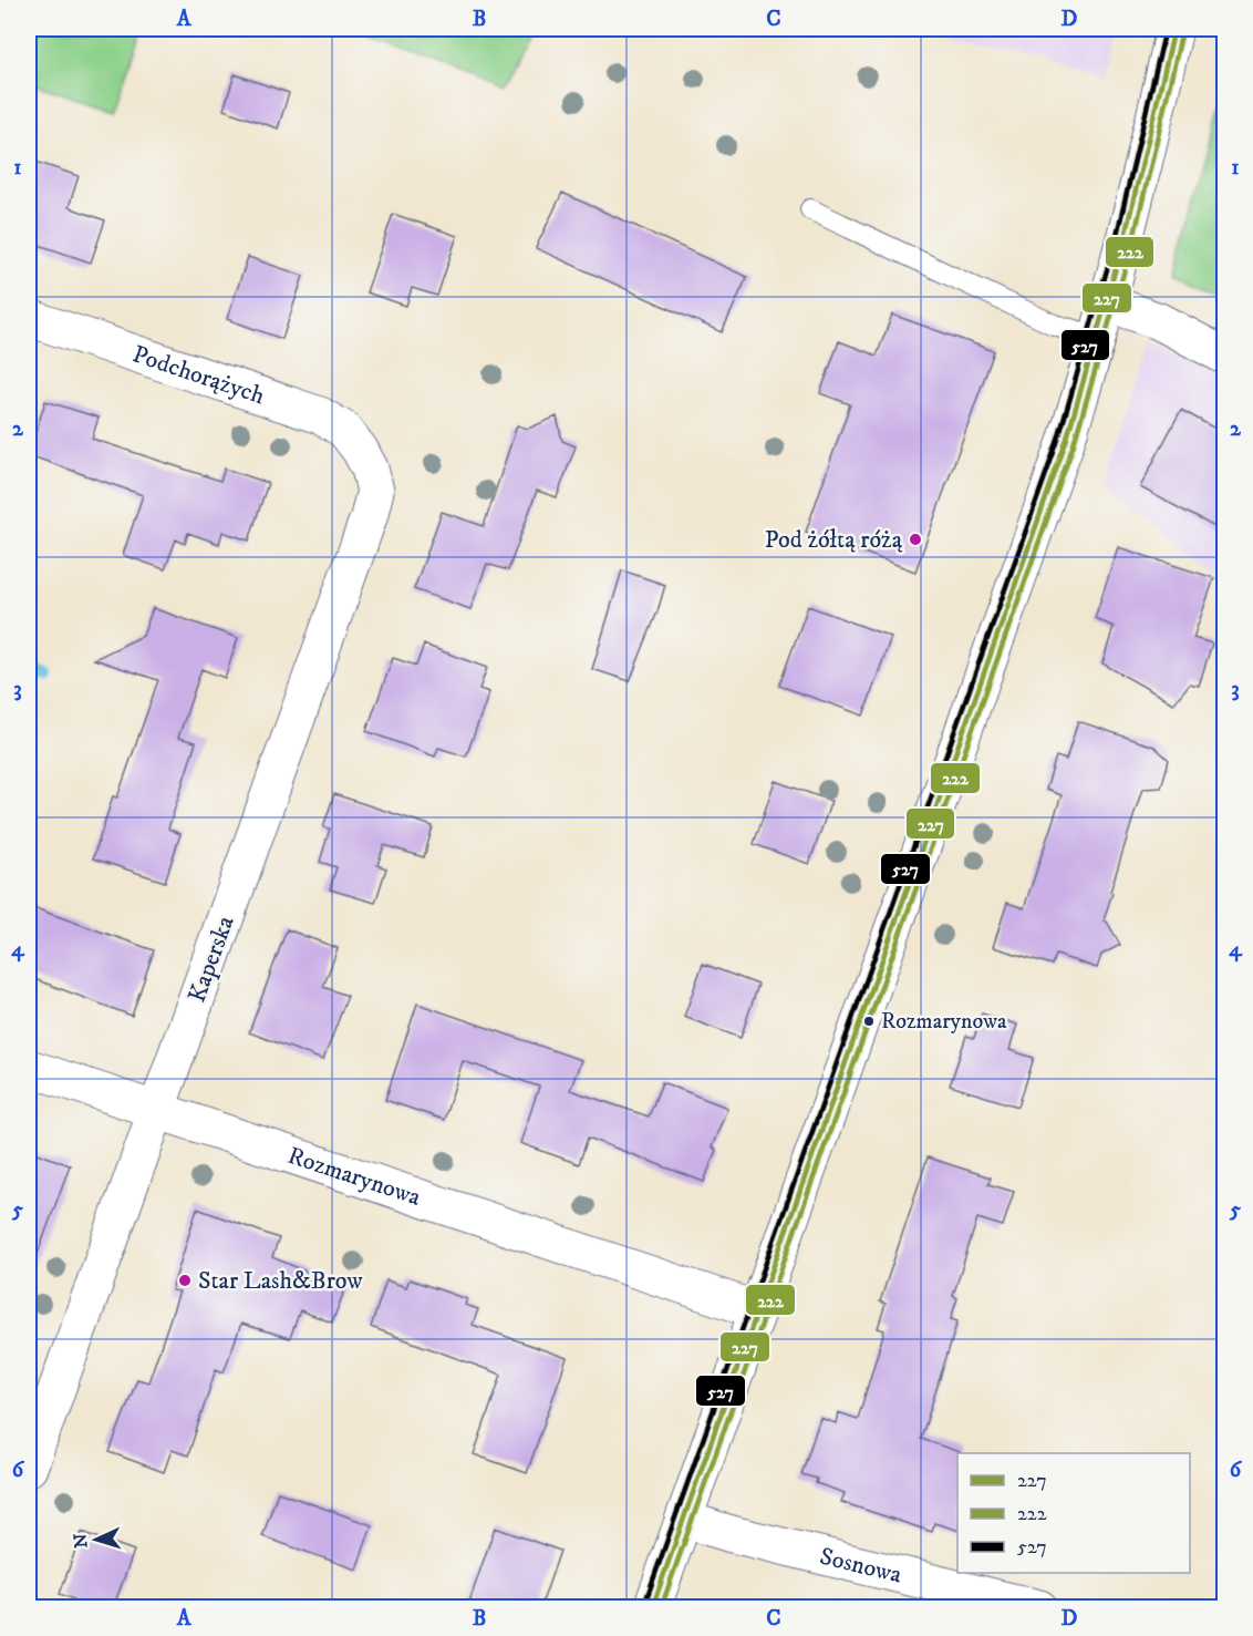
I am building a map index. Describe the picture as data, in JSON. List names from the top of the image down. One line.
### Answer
{"streets":{"street":["Podchorążych","Kaperska","Rozmarynowa","Sosnowa"]},"crossings":[["Podchorążych","Kaperska"],["Kaperska","Rozmarynowa"]],"places":["Pod żółtą różą","Rozmarynowa","Star Lash&Brow"],"lines":["transit line 227","transit line 527","transit line 222"],"legend":["227","222","527"],"north":"left","grid":{"columns":["A","B","C","D"],"rows":["1","2","3","4","5","6"]}}
